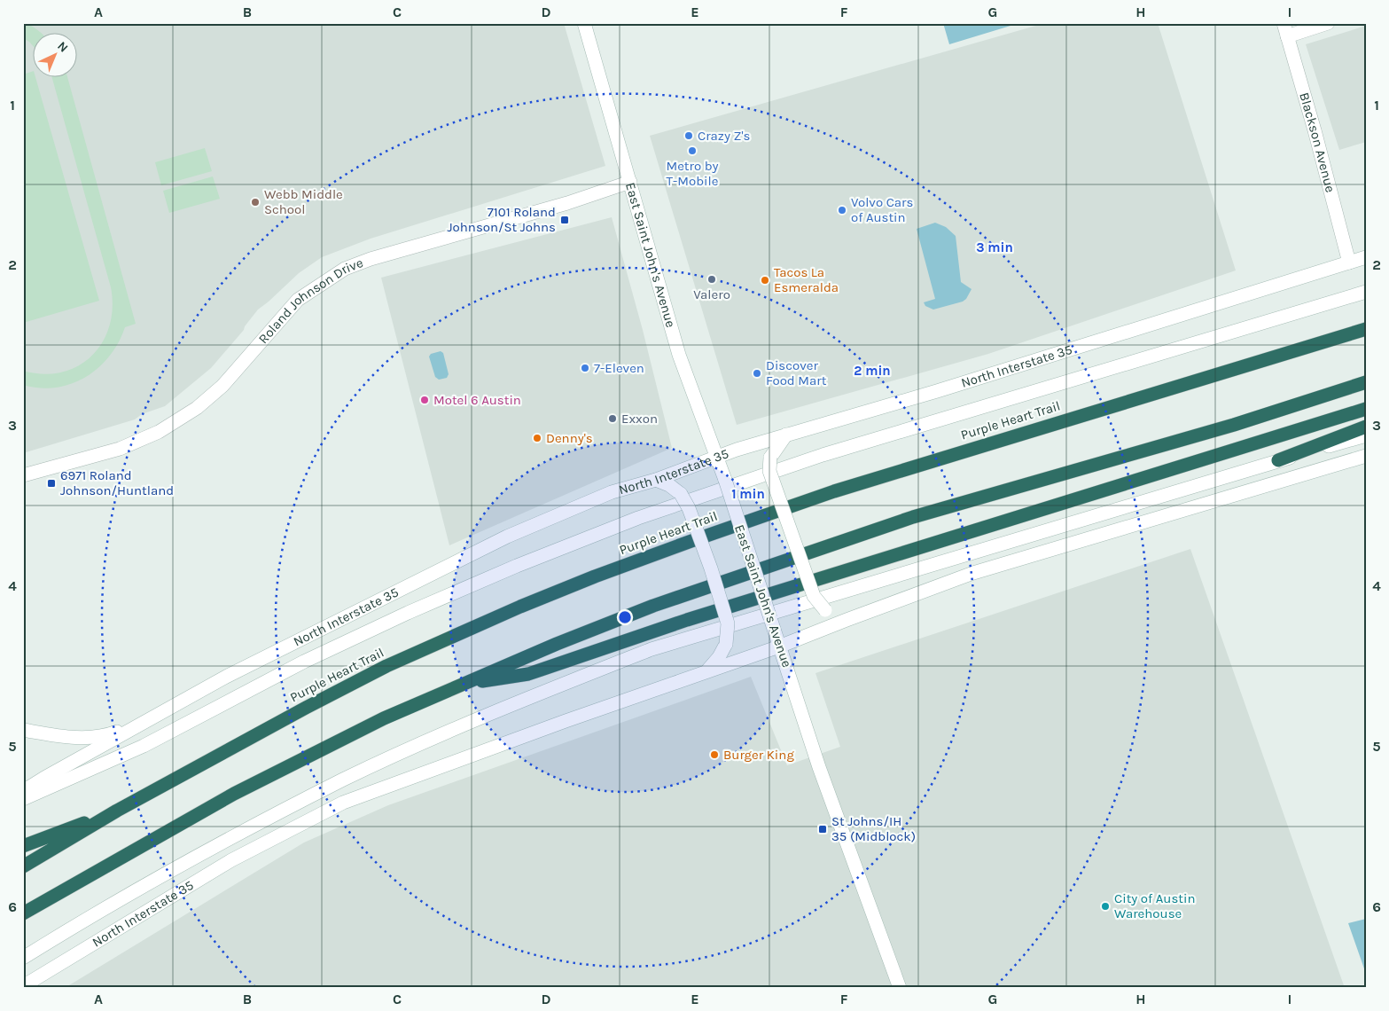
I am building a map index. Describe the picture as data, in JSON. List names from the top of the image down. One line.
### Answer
{"streets":{"highway":["Purple Heart Trail"],"main road":["Blackson Avenue","East Saint John's Avenue","Roland Johnson Drive","North Interstate 35"]},"crossings":[["Blackson Avenue","North Interstate 35"],["East Saint John's Avenue","Roland Johnson Drive"],["East Saint John's Avenue","North Interstate 35"]],"places":{"other":["Crazy Z's","Metro by T-Mobile","Webb Middle School","Volvo Cars of Austin","Valero","Tacos La Esmeralda","7-Eleven","Discover Food Mart","Motel 6 Austin","Exxon","Denny's","Burger King","City of Austin Warehouse"],"transit":["7101 Roland Johnson/St Johns","6971 Roland Johnson/Huntland","St Johns/IH 35 (Midblock)"]},"north":"top right","grid":{"columns":["A","B","C","D","E","F","G","H","I"],"rows":["1","2","3","4","5","6"]},"rings":["3 min","2 min","1 min"]}
